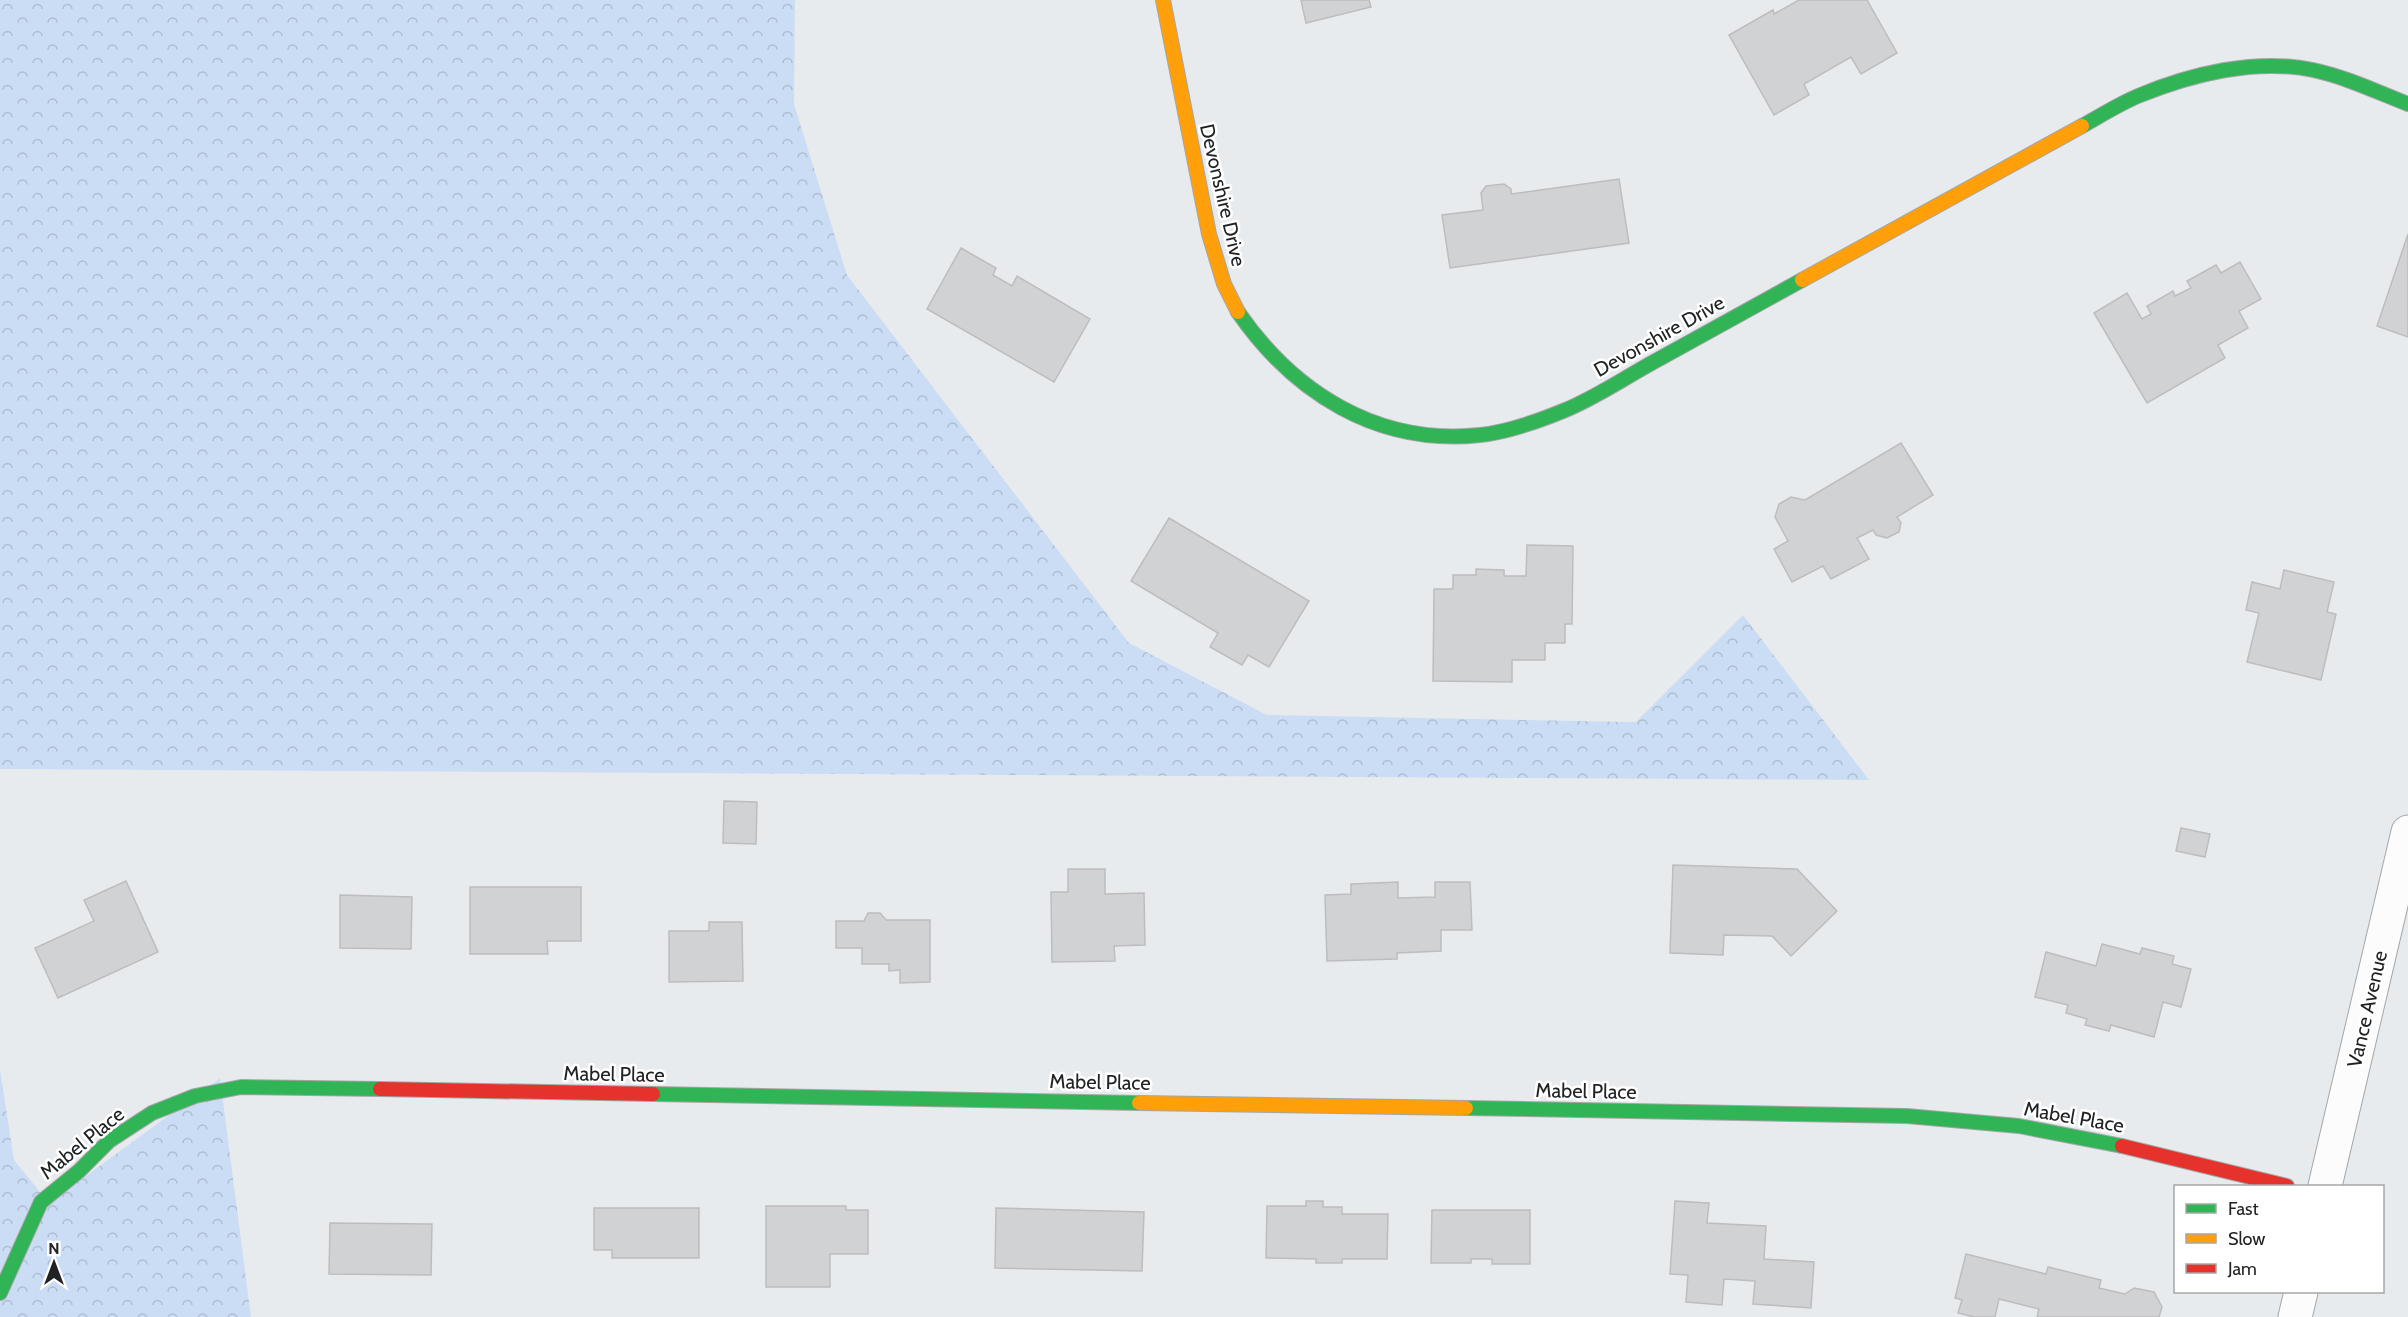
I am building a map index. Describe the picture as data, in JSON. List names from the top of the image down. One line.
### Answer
{"streets":{"street":["Devonshire Drive","Vance Avenue","Mabel Place"]},"legend":["Fast","Slow","Jam"],"north":"top"}
